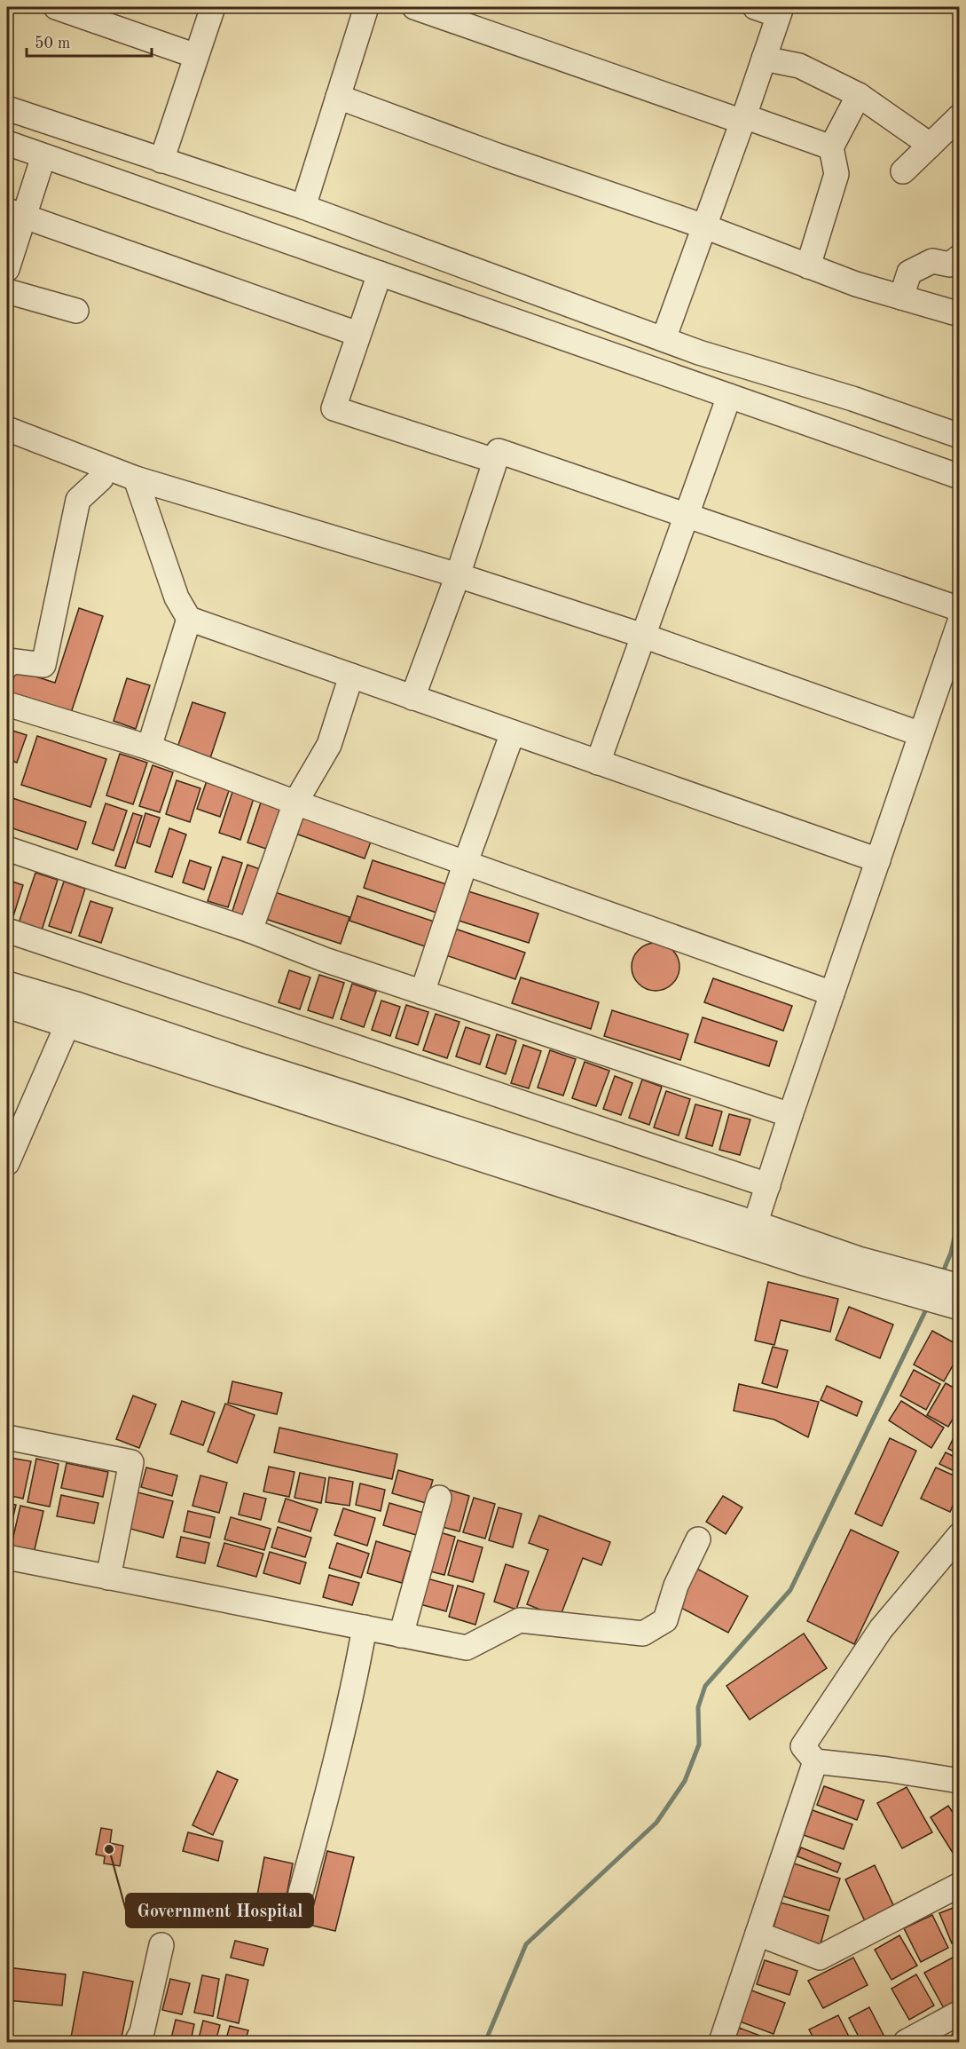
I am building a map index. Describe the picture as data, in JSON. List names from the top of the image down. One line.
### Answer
{"places":["Government Hospital"],"scale_bar":"50 m"}
